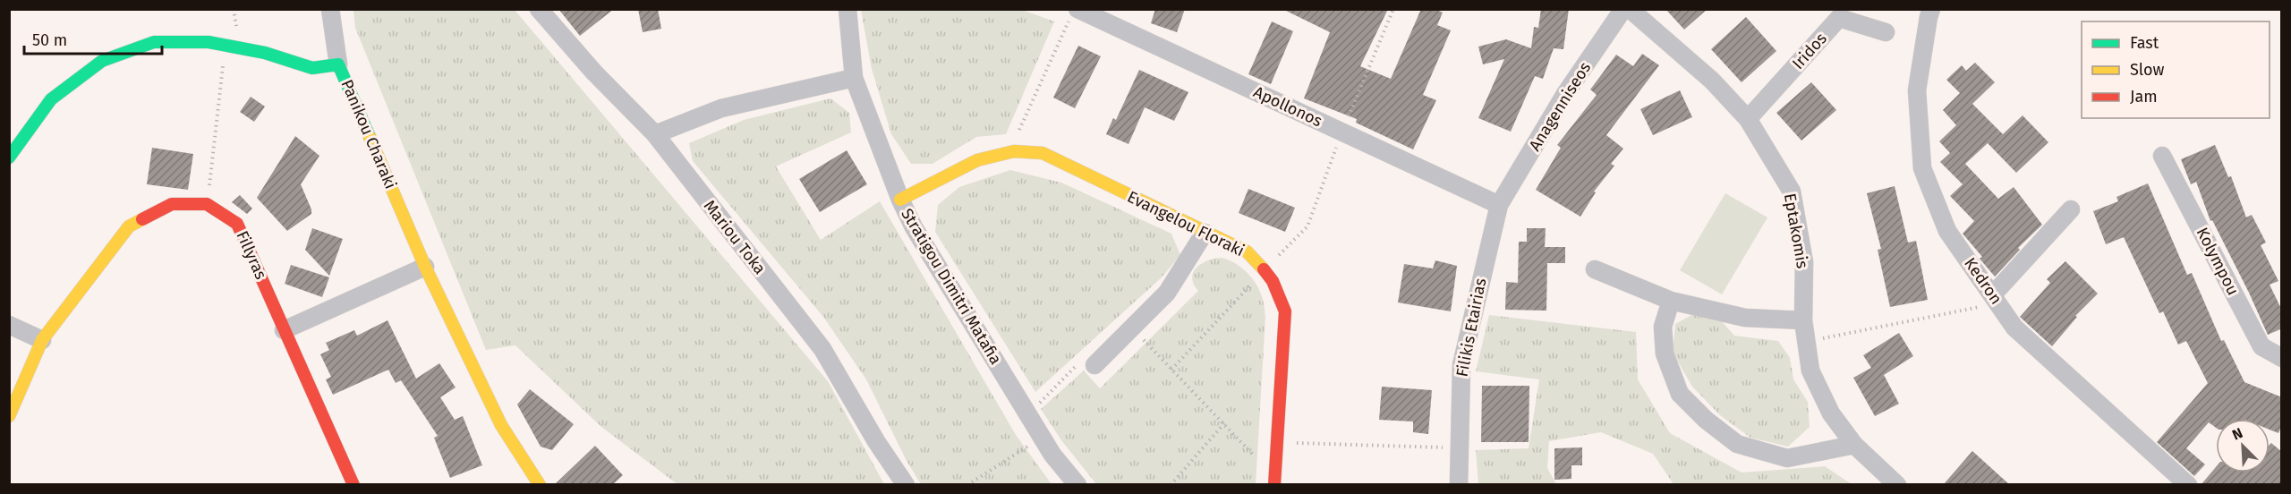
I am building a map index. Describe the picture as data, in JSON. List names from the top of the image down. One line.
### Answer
{"streets":{"street":["Iridos","Apollonos","Anagenniseos","Panikou Charaki","Evangelou Floraki","Eptakomis","Mariou Toka","Fillyras","Kolympou","Kedron","Stratigou Dimitri Matafia","Filikis Etairias"]},"crossings":[["Iridos","Eptakomis"],["Apollonos","Anagenniseos"],["Apollonos","Filikis Etairias"],["Anagenniseos","Filikis Etairias"],["Evangelou Floraki","Stratigou Dimitri Matafia"]],"legend":["Fast","Slow","Jam"],"scale_bar":"50 m","north":"top left"}
